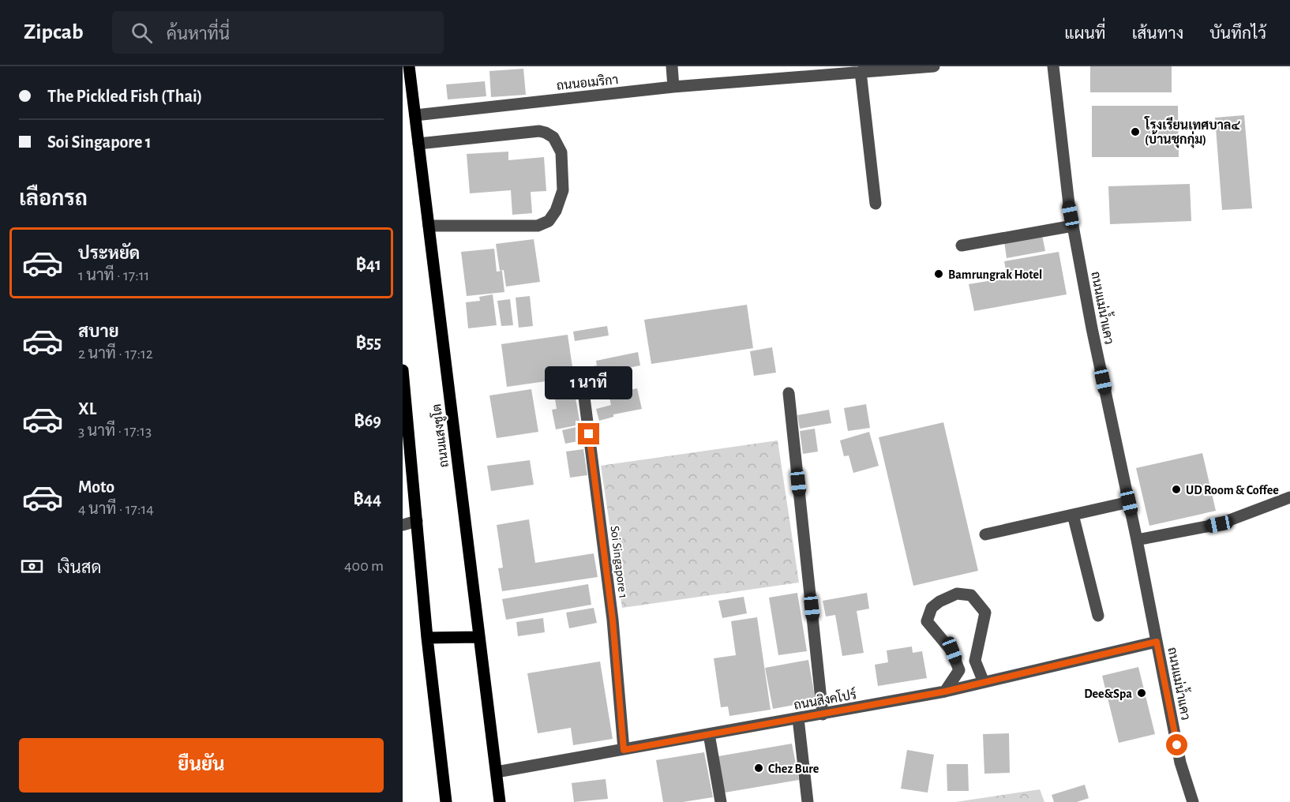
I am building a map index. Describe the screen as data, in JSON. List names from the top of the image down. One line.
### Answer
{"streets":{"main road":["ถนนแสงชูโต"],"street":["ถนนอเมริกา","ถนนแม่น้ำแคว","Soi Singapore 1","ถนนสิงคโปร์"]},"crossings":[["ถนนอเมริกา","ถนนแสงชูโต"],["ถนนแม่น้ำแคว","ถนนสิงคโปร์"],["ถนนแสงชูโต","ถนนสิงคโปร์"],["Soi Singapore 1","ถนนสิงคโปร์"]],"places":["โรงเรียนเทศบาล๔ (บ้านชุกกุ่ม)","Bamrungrak Hotel","UD Room & Coffee","Dee&Spa","Chez Bure"],"page":{"header":"Zipcab","search":"ค้นหาที่นี่","nav":["แผนที่","เส้นทาง","บันทึกไว้"],"banner":["The Pickled Fish (Thai)","Soi Singapore 1"],"heading":"เลือกรถ","list":[{"name":"ประหยัด","note":"1 นาที · 17:11","value":"฿41"},{"name":"สบาย","note":"2 นาที · 17:12","value":"฿55"},{"name":"XL","note":"3 นาที · 17:13","value":"฿69"},{"name":"Moto","note":"4 นาที · 17:14","value":"฿44"}],"bubble":"1 นาที","pay":["เงินสด","400 m"],"buttons":"ยืนยัน"}}
